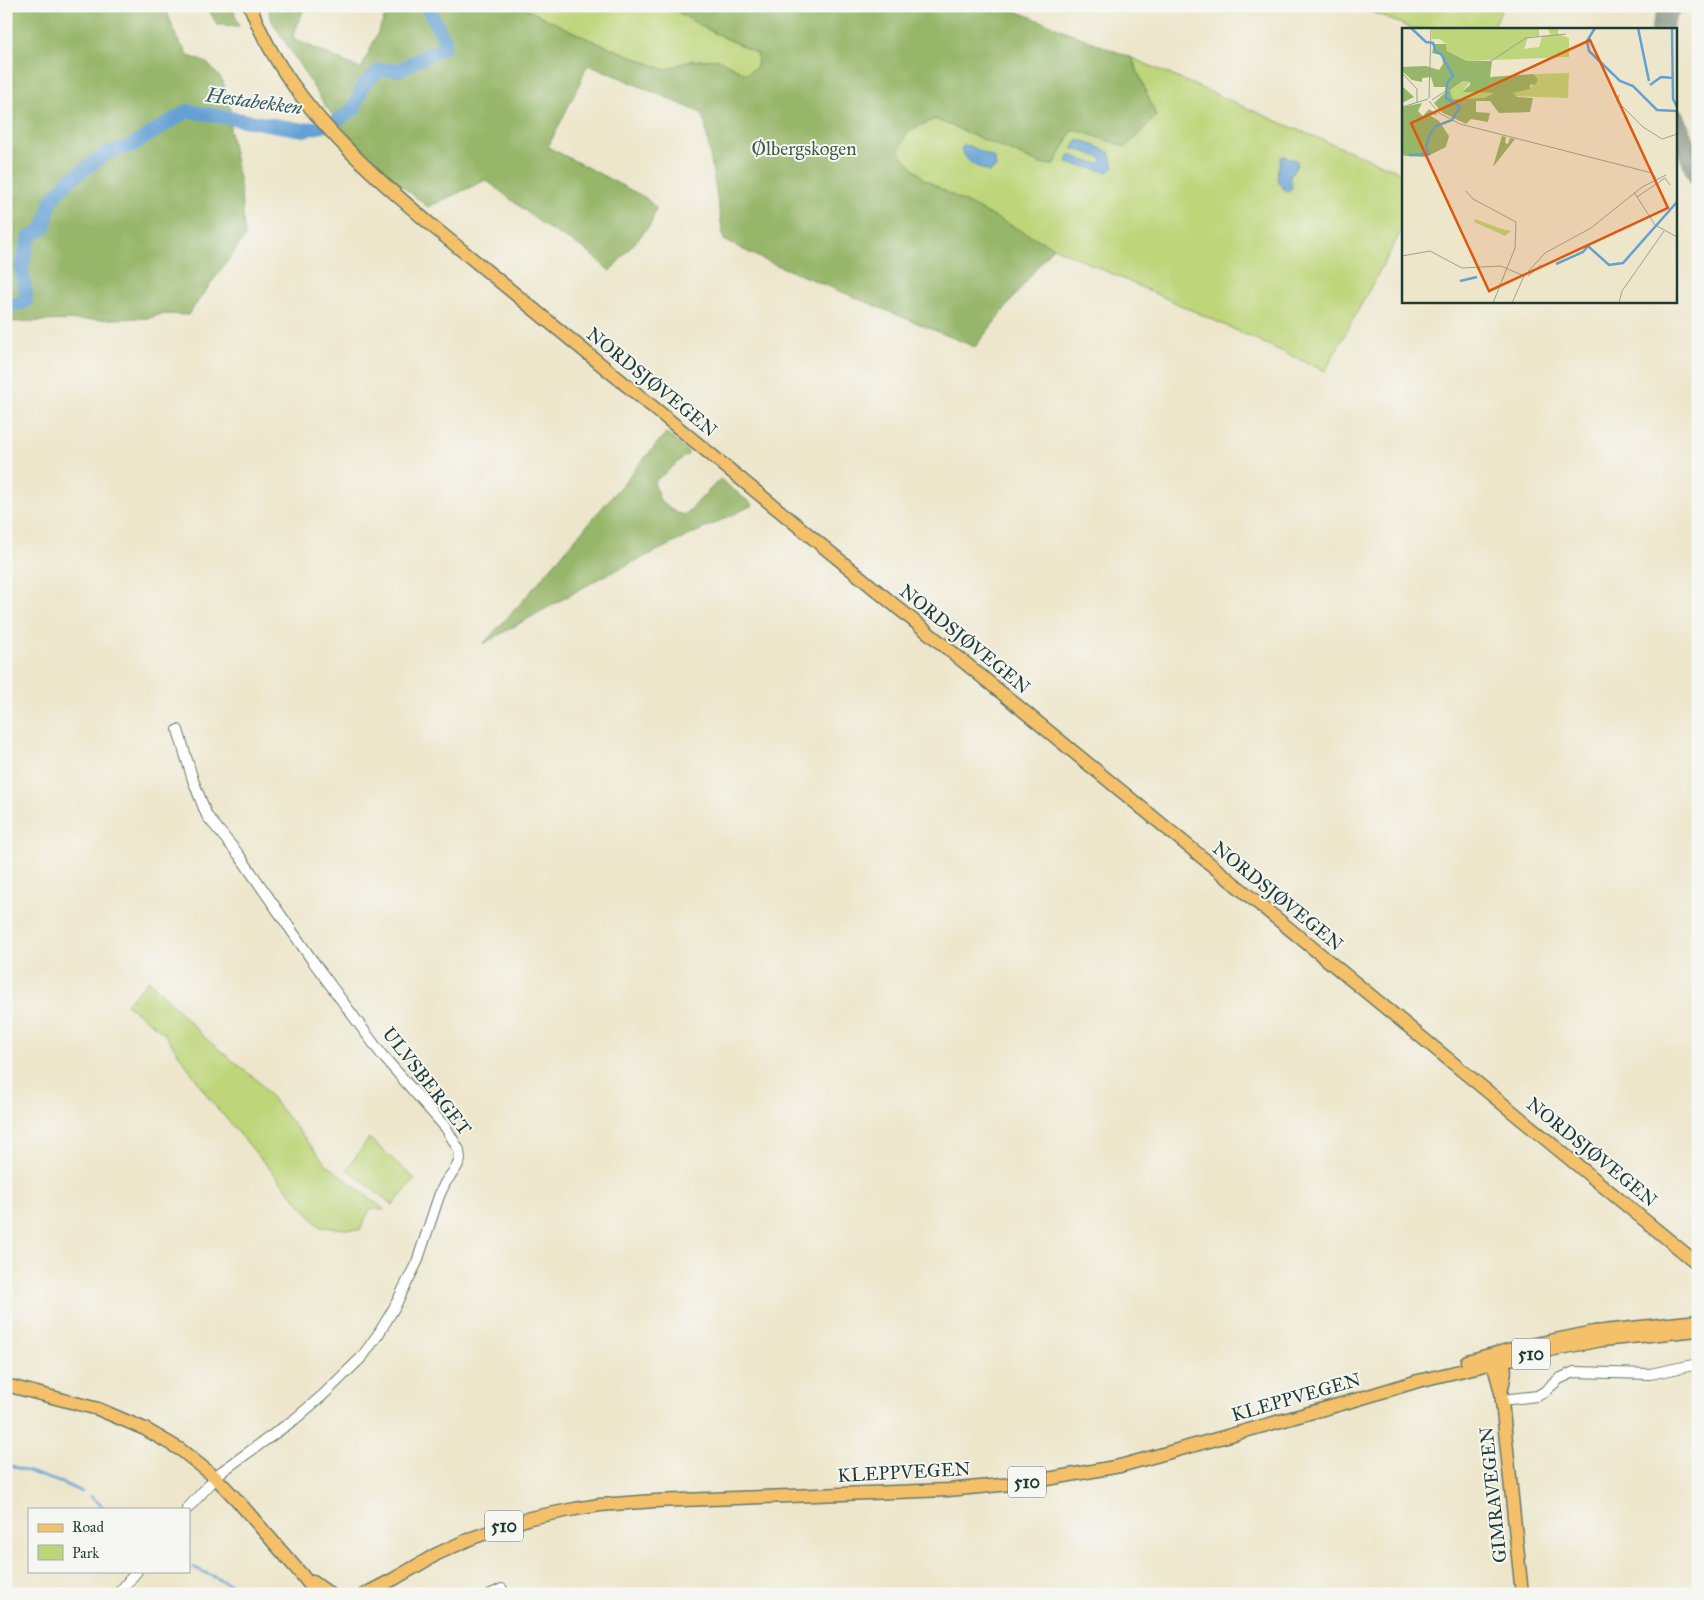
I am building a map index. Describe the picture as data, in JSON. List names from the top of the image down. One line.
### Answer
{"streets":{"main road":["NORDSJØVEGEN","510","KLEPPVEGEN","GIMRAVEGEN"],"street":["ULVSBERGET"]},"crossings":[["KLEPPVEGEN","GIMRAVEGEN"]],"water":["Hestabekken"],"parks":["Ølbergskogen"],"legend":["Road","Park"]}
